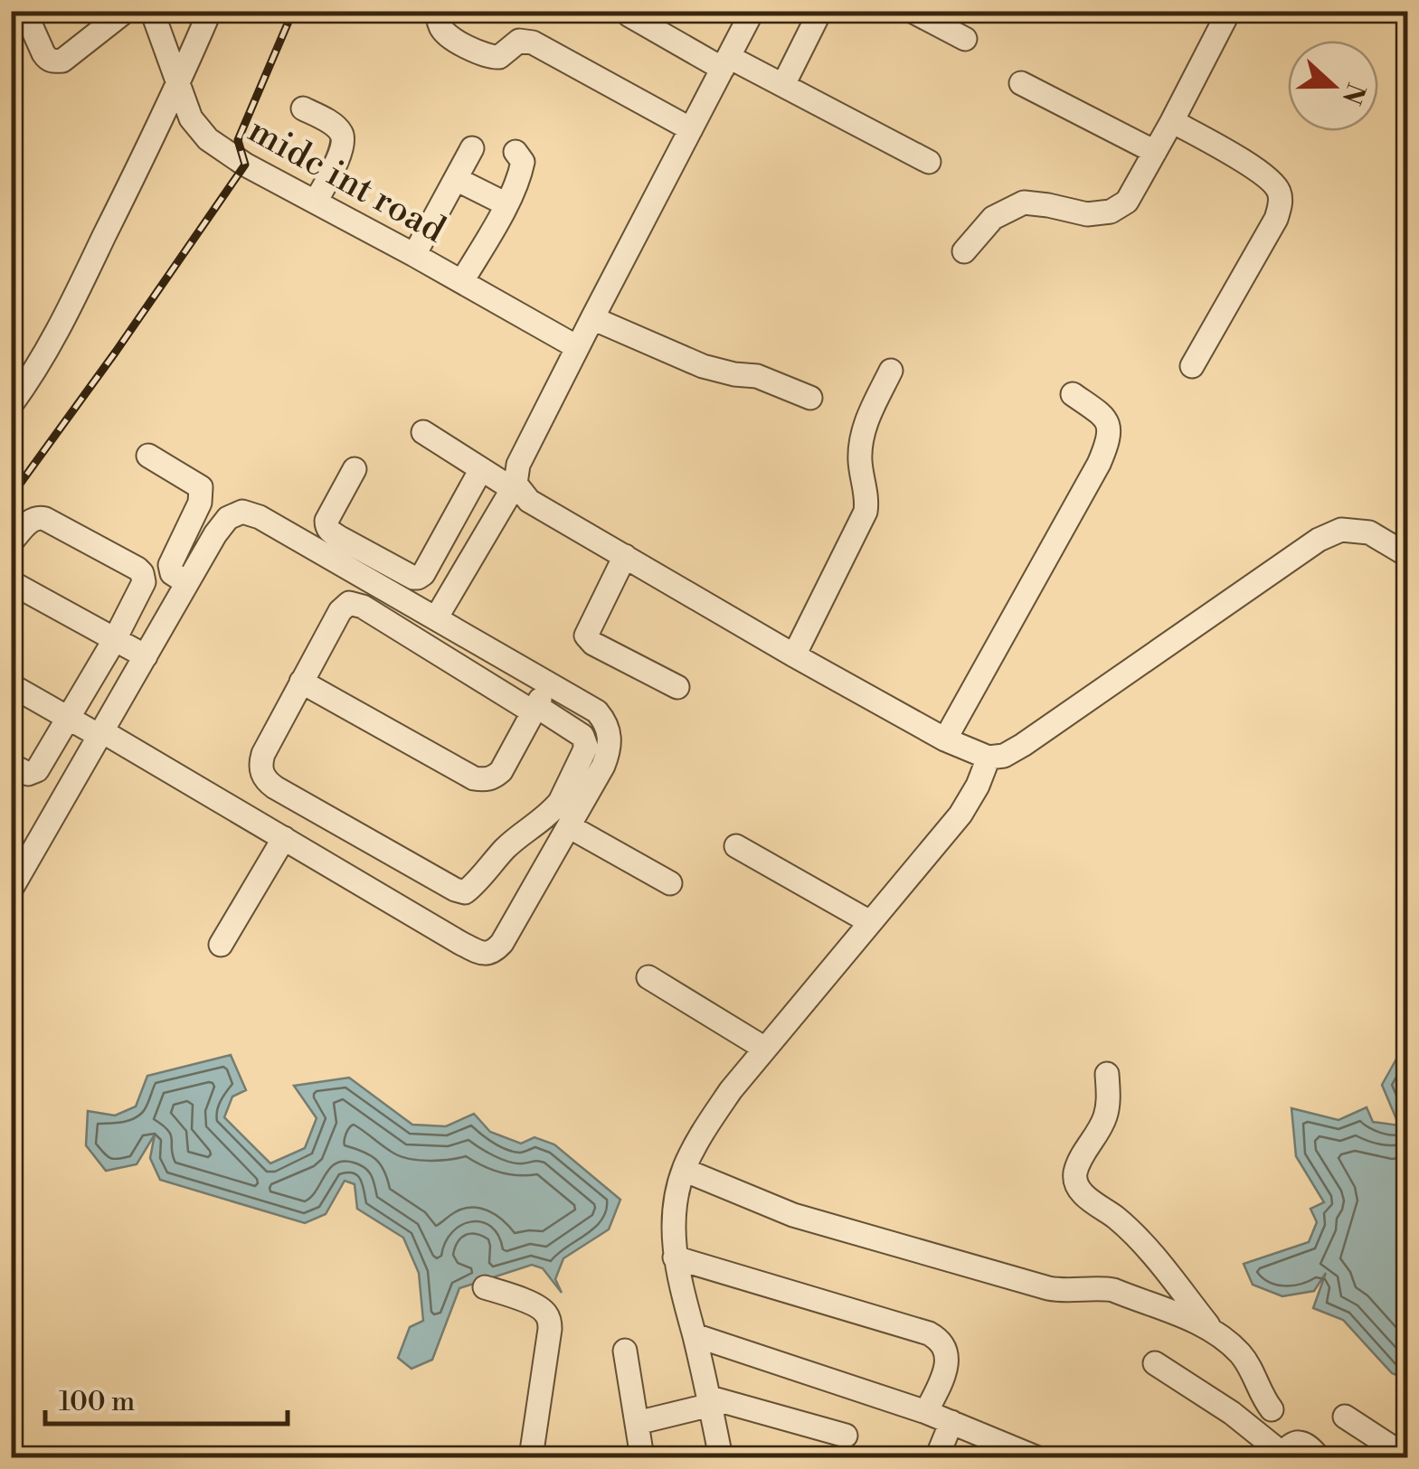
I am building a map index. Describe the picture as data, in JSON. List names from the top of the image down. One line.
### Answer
{"streets":{"street":["midc int road"]},"scale_bar":"100 m","north":"right"}
